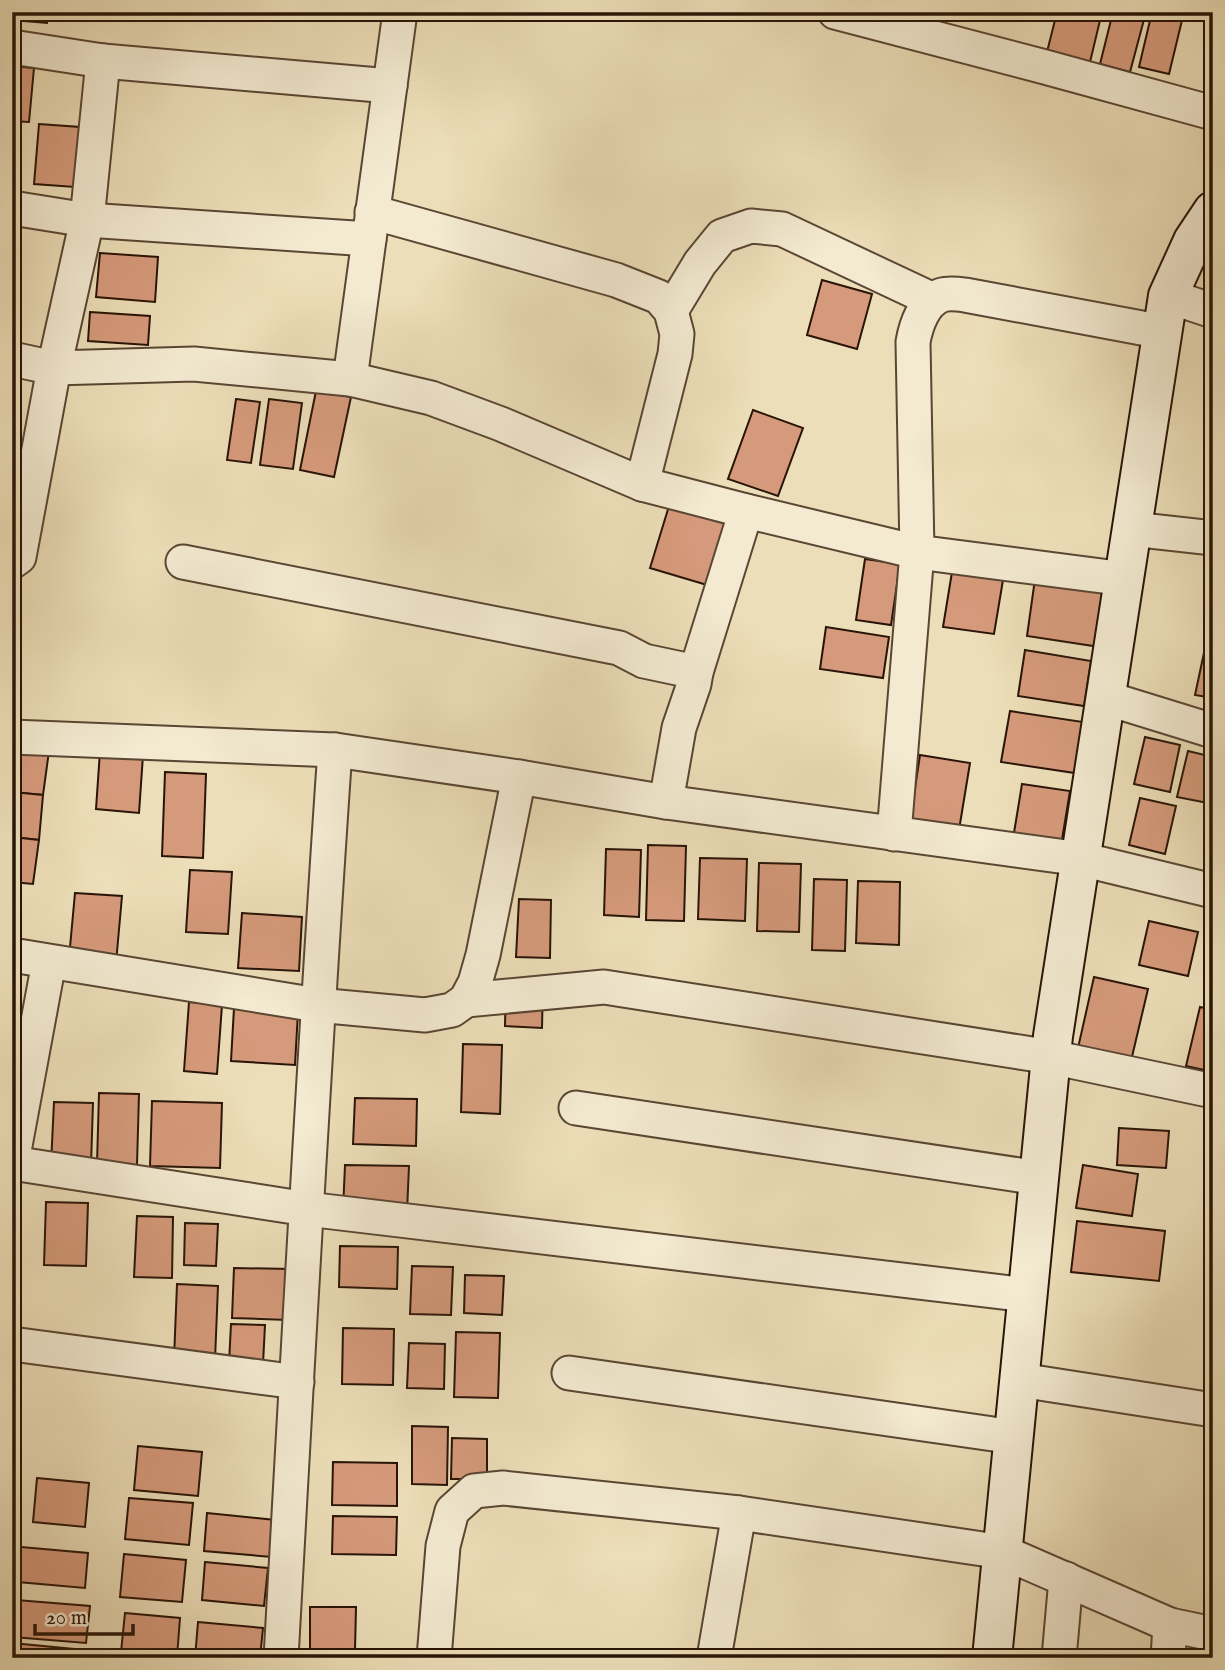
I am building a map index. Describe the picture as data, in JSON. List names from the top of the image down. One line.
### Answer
{"scale_bar":"20 m"}
